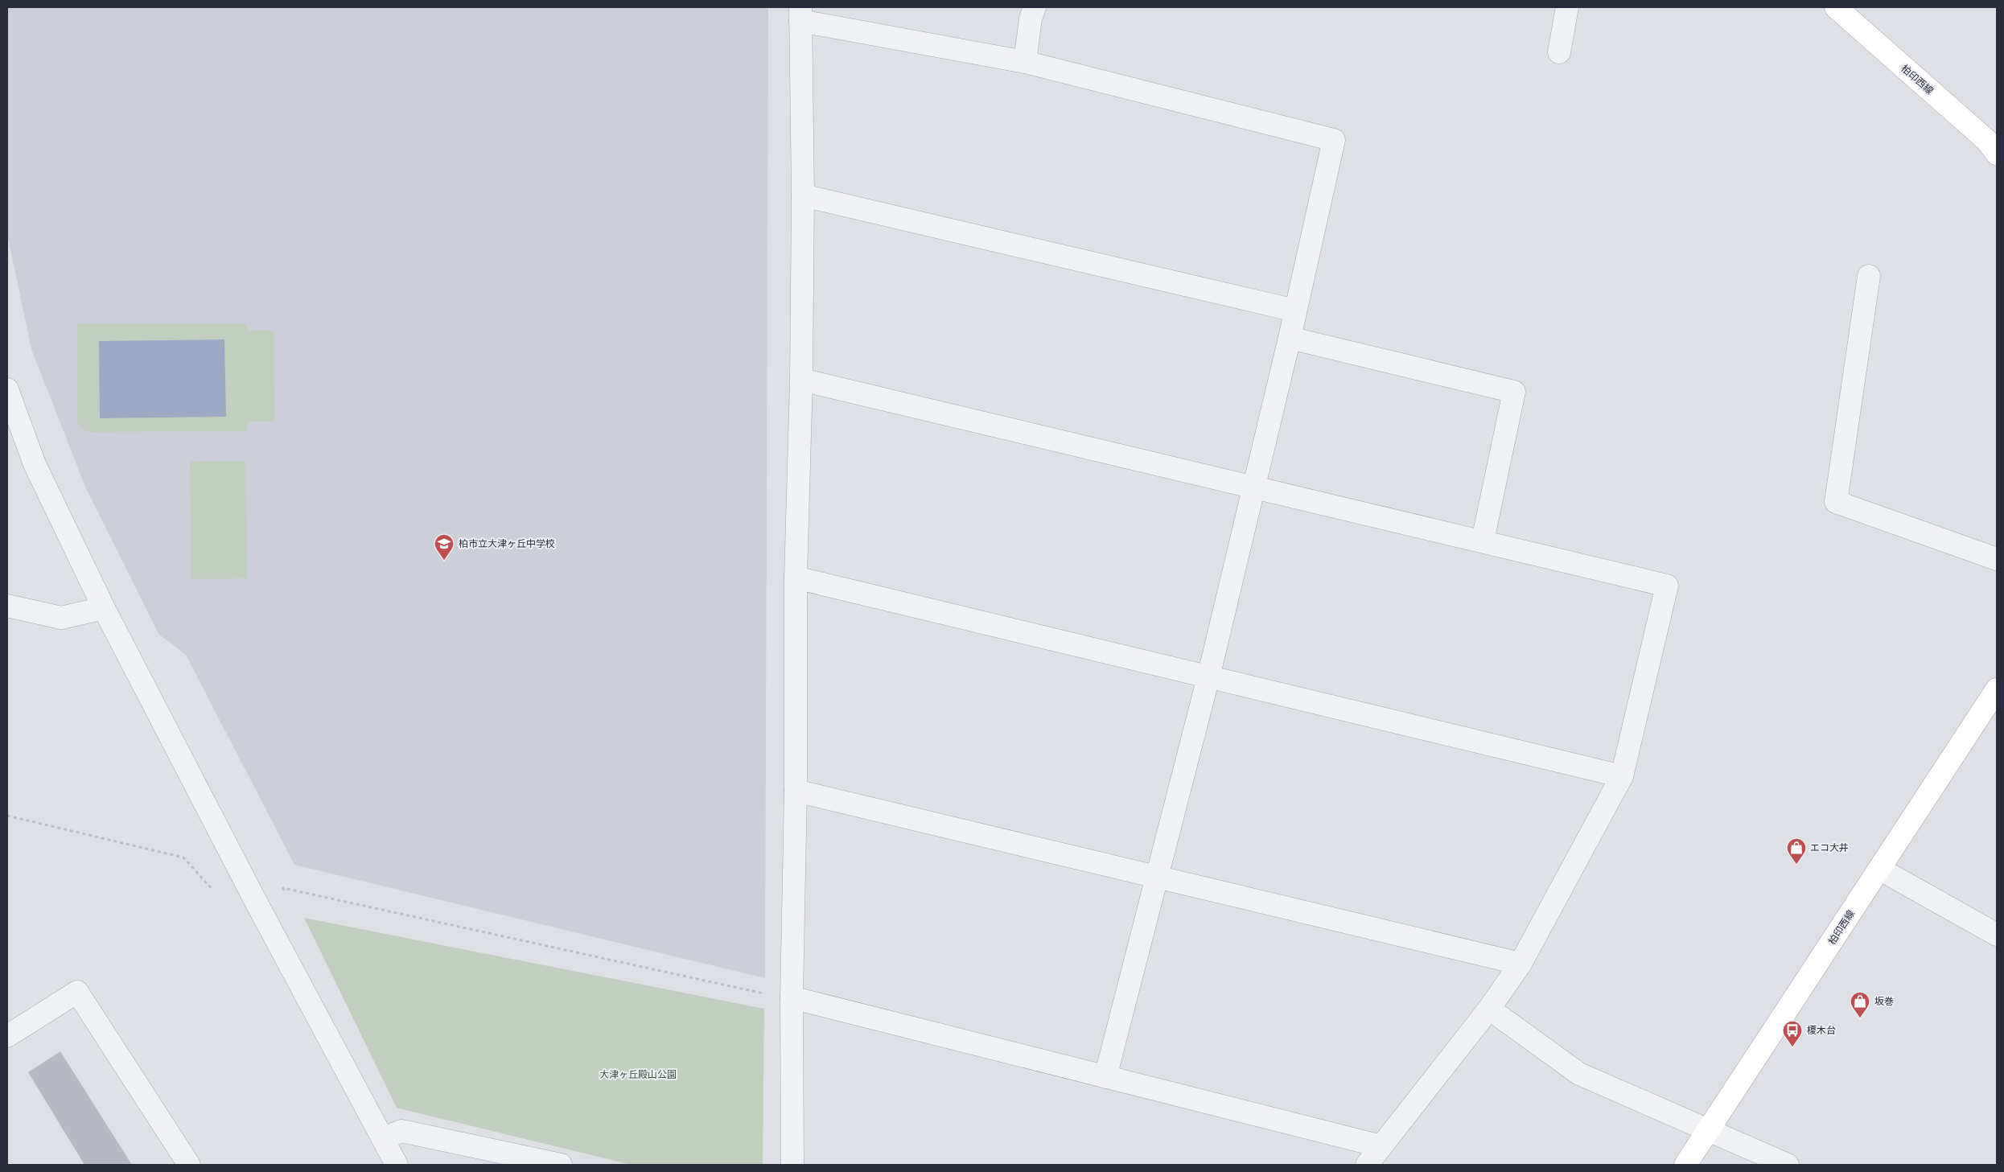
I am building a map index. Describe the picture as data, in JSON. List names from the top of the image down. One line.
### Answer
{"streets":{"main road":["柏印西線"]},"parks":["大津ヶ丘殿山公園"],"places":{"school or university":["柏市立大津ヶ丘中学校"],"shop":["エコ大井","坂巻"],"bus stop":["榎木台"]}}
